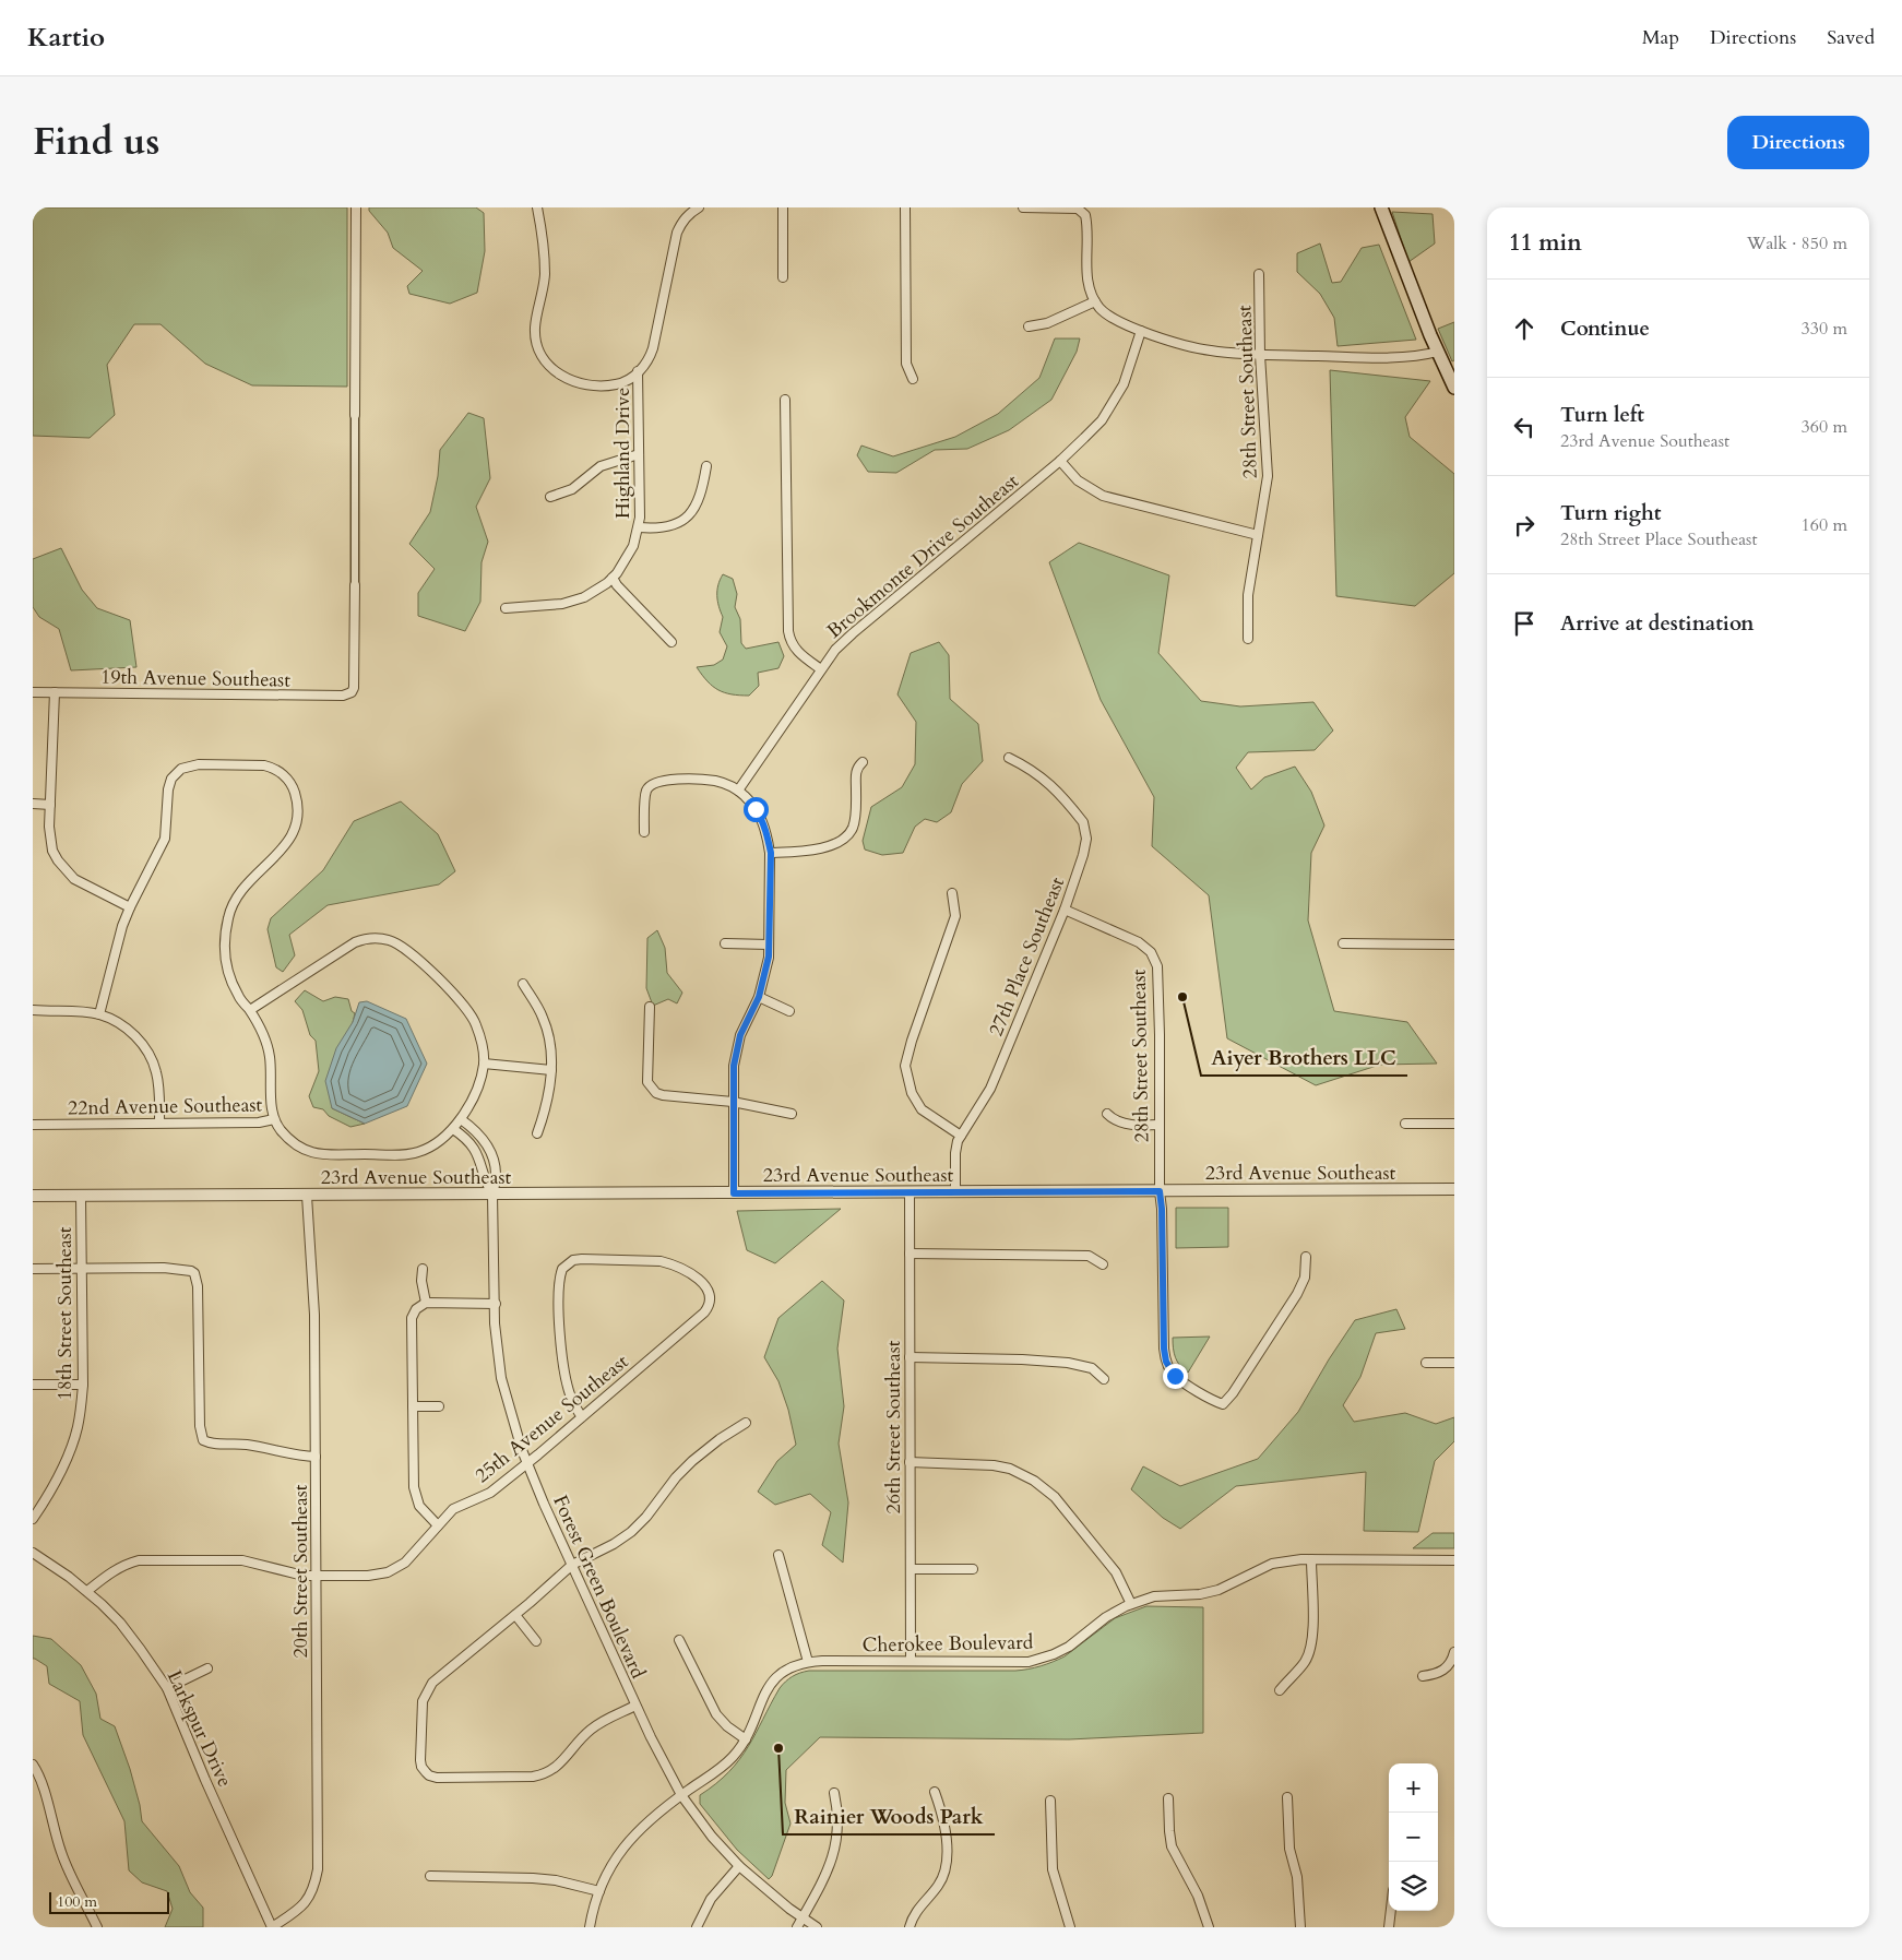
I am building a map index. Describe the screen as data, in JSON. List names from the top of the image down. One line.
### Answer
{"streets":{"street":["28th Street Southeast","Highland Drive","Brookmonte Drive Southeast","19th Avenue Southeast","27th Place Southeast","22nd Avenue Southeast","23rd Avenue Southeast","18th Street Southeast","25th Avenue Southeast","26th Street Southeast","20th Street Southeast","Forest Green Boulevard","Cherokee Boulevard","Larkspur Drive"]},"crossings":[["28th Street Southeast","27th Place Southeast"],["28th Street Southeast","23rd Avenue Southeast"],["27th Place Southeast","23rd Avenue Southeast"],["22nd Avenue Southeast","Forest Green Boulevard"],["23rd Avenue Southeast","18th Street Southeast"],["23rd Avenue Southeast","26th Street Southeast"],["23rd Avenue Southeast","20th Street Southeast"],["23rd Avenue Southeast","Forest Green Boulevard"],["25th Avenue Southeast","20th Street Southeast"],["25th Avenue Southeast","Forest Green Boulevard"],["25th Avenue Southeast","Larkspur Drive"],["26th Street Southeast","Cherokee Boulevard"],["20th Street Southeast","Larkspur Drive"],["Forest Green Boulevard","Cherokee Boulevard"]],"places":["Aiyer Brothers LLC","Rainier Woods Park"],"scale_bar":"100 m","page":{"header":"Kartio","nav":["Map","Directions","Saved"],"title":"Find us","buttons":"Directions","heading":["11 min","Walk · 850 m"],"list":[["Continue","330 m"],["Turn left","23rd Avenue Southeast","360 m"],["Turn right","28th Street Place Southeast","160 m"],"Arrive at destination"],"map_buttons":["+","−"],"scale":"100 m"}}
